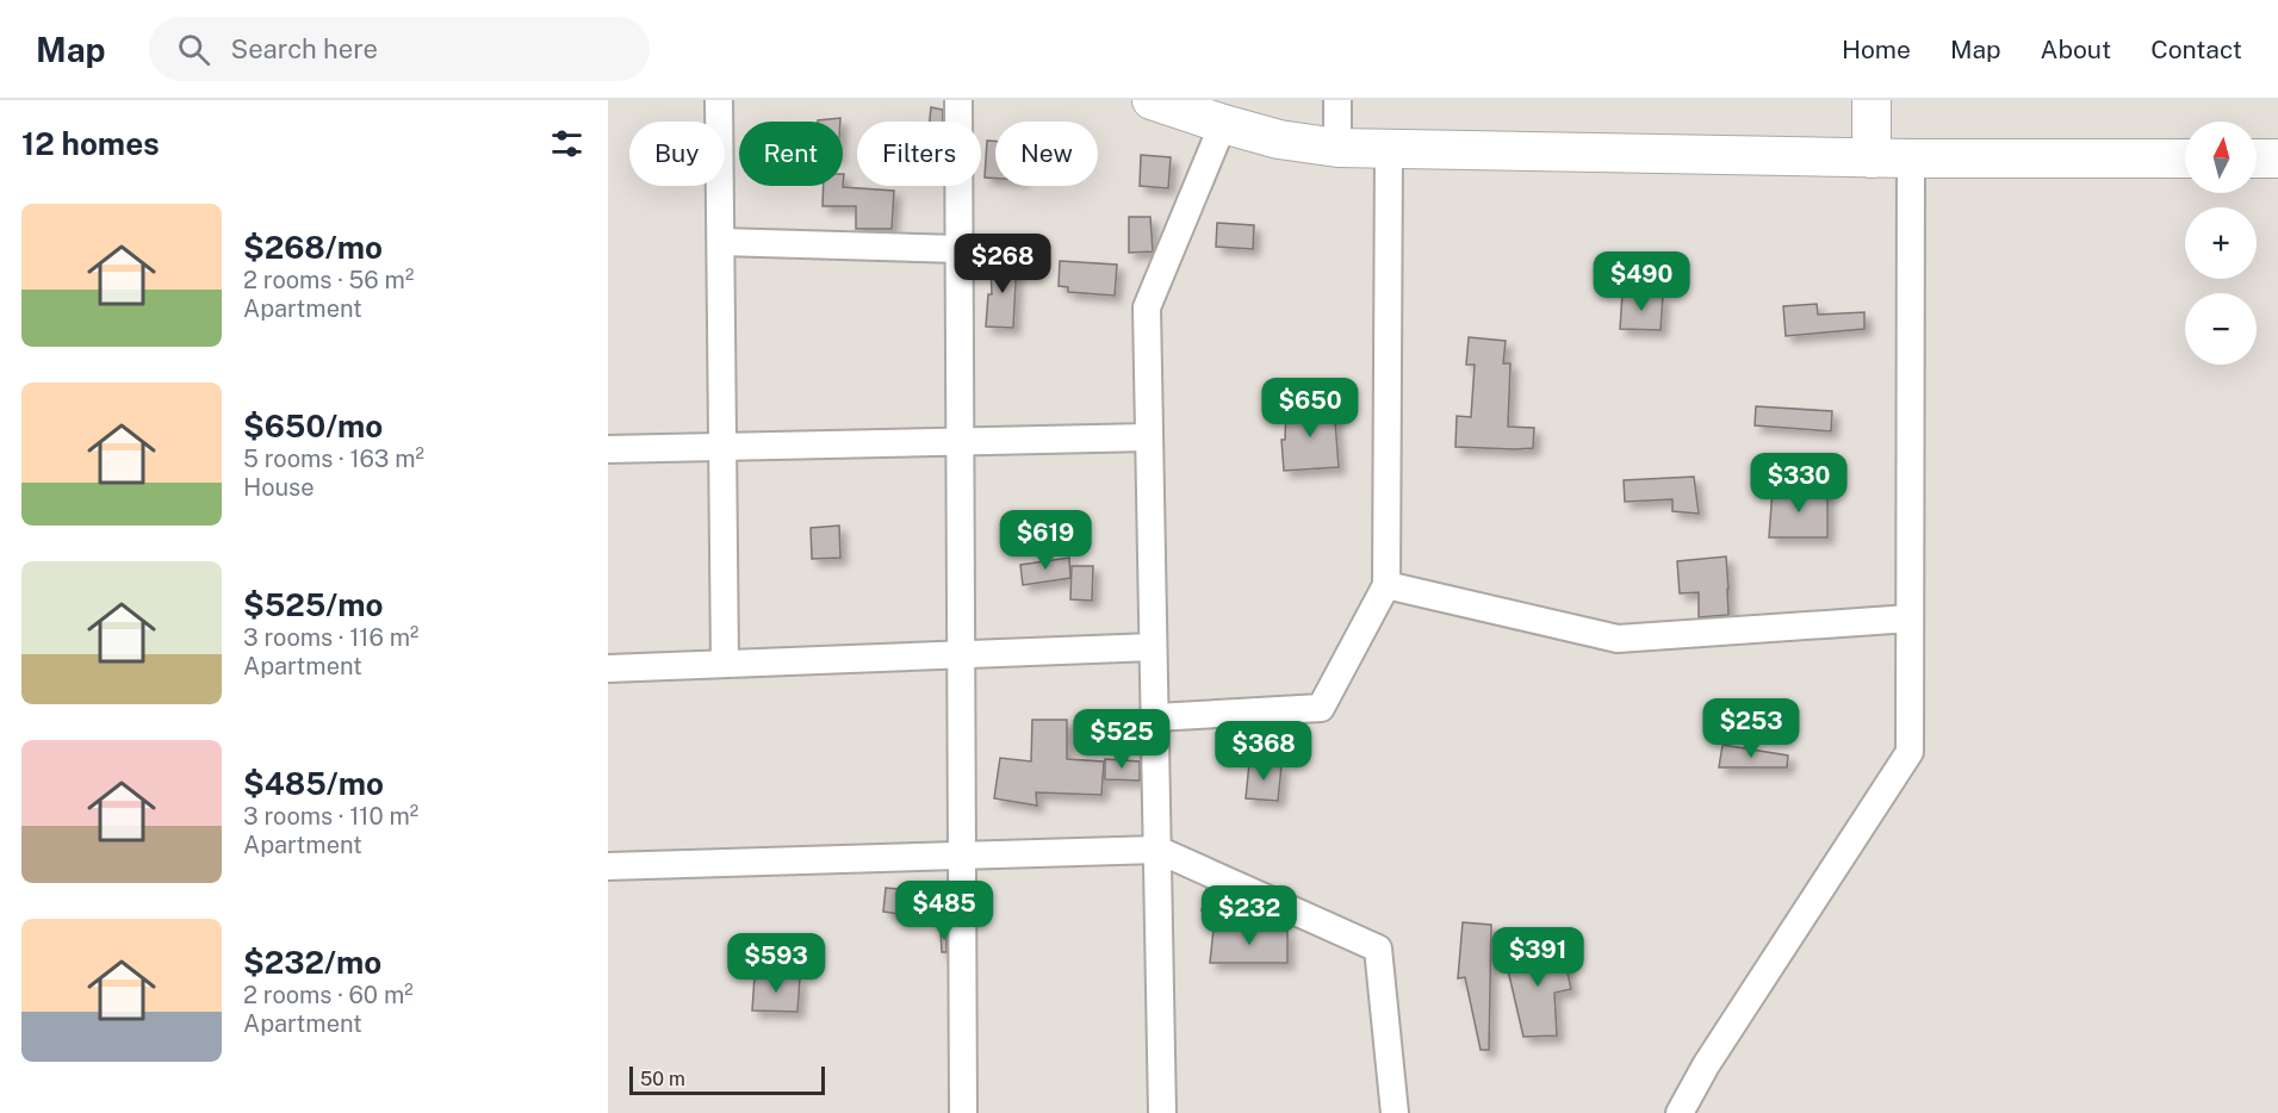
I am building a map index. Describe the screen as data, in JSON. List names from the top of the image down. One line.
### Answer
{"scale_bar":"50 m","north":"top","page":{"header":"Map","search":"Search here","nav":["Home","Map","About","Contact"],"heading":"12 homes","map_buttons":["+","−"],"chip":["Buy","Rent","Filters","New"],"list":[{"name":"$268/mo","note":"2 rooms · 56 m² · Apartment"},{"name":"$650/mo","note":"5 rooms · 163 m² · House"},{"name":"$525/mo","note":"3 rooms · 116 m² · Apartment"},{"name":"$485/mo","note":"3 rooms · 110 m² · Apartment"},{"name":"$232/mo","note":"2 rooms · 60 m² · Apartment"}],"price":["$268","$490","$650","$330","$619","$253","$525","$368","$485","$232","$391","$593"],"scale":"50 m"}}
